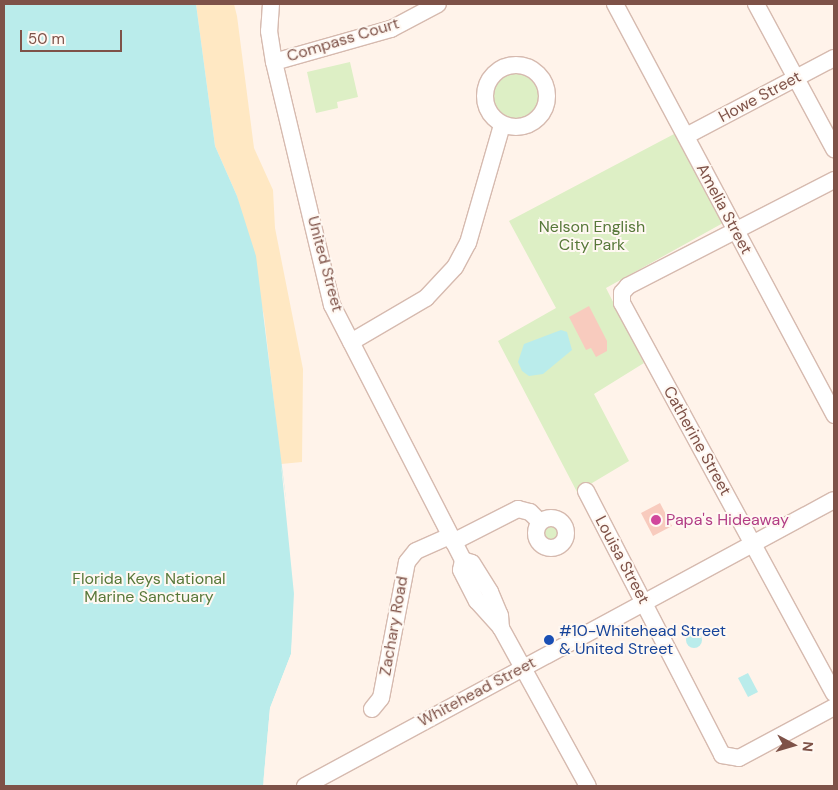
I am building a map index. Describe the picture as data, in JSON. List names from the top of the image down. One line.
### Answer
{"streets":{"street":["Compass Court","Howe Street","Amelia Street","United Street","Catherine Street","Louisa Street","Zachary Road","Whitehead Street"]},"crossings":[["Compass Court","United Street"],["Howe Street","Amelia Street"],["Amelia Street","Catherine Street"],["United Street","Zachary Road"],["United Street","Whitehead Street"],["Catherine Street","Whitehead Street"],["Louisa Street","Whitehead Street"]],"parks":["Nelson English City Park","Florida Keys National Marine Sanctuary"],"places":["Papa's Hideaway","#10-Whitehead Street & United Street"],"scale_bar":"50 m","north":"right"}
